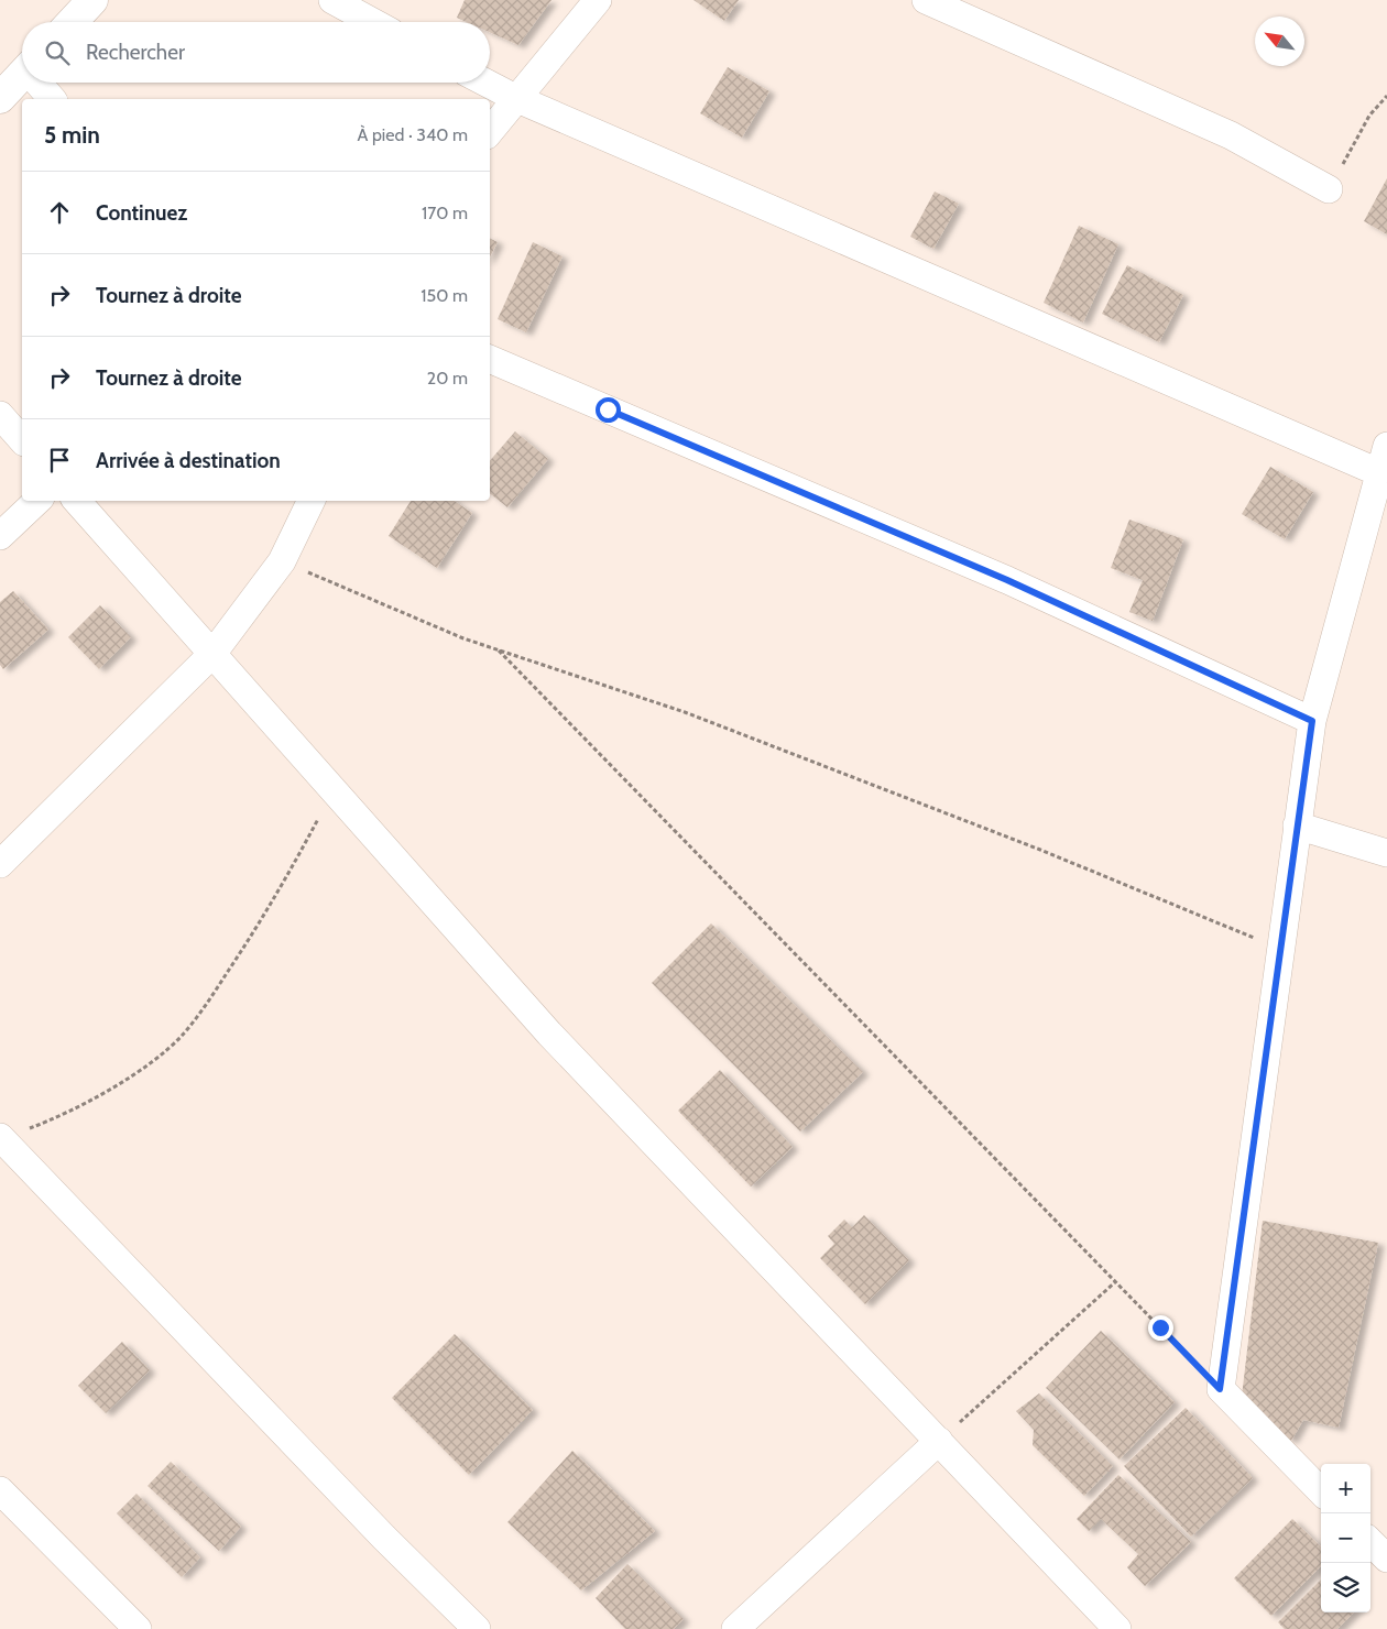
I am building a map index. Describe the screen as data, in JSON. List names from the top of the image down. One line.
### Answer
{"north":"top left","page":{"search":"Rechercher","heading":["5 min","À pied · 340 m"],"list":[["Continuez","170 m"],["Tournez à droite","150 m"],["Tournez à droite","20 m"],"Arrivée à destination"],"map_buttons":["+","−"]}}
